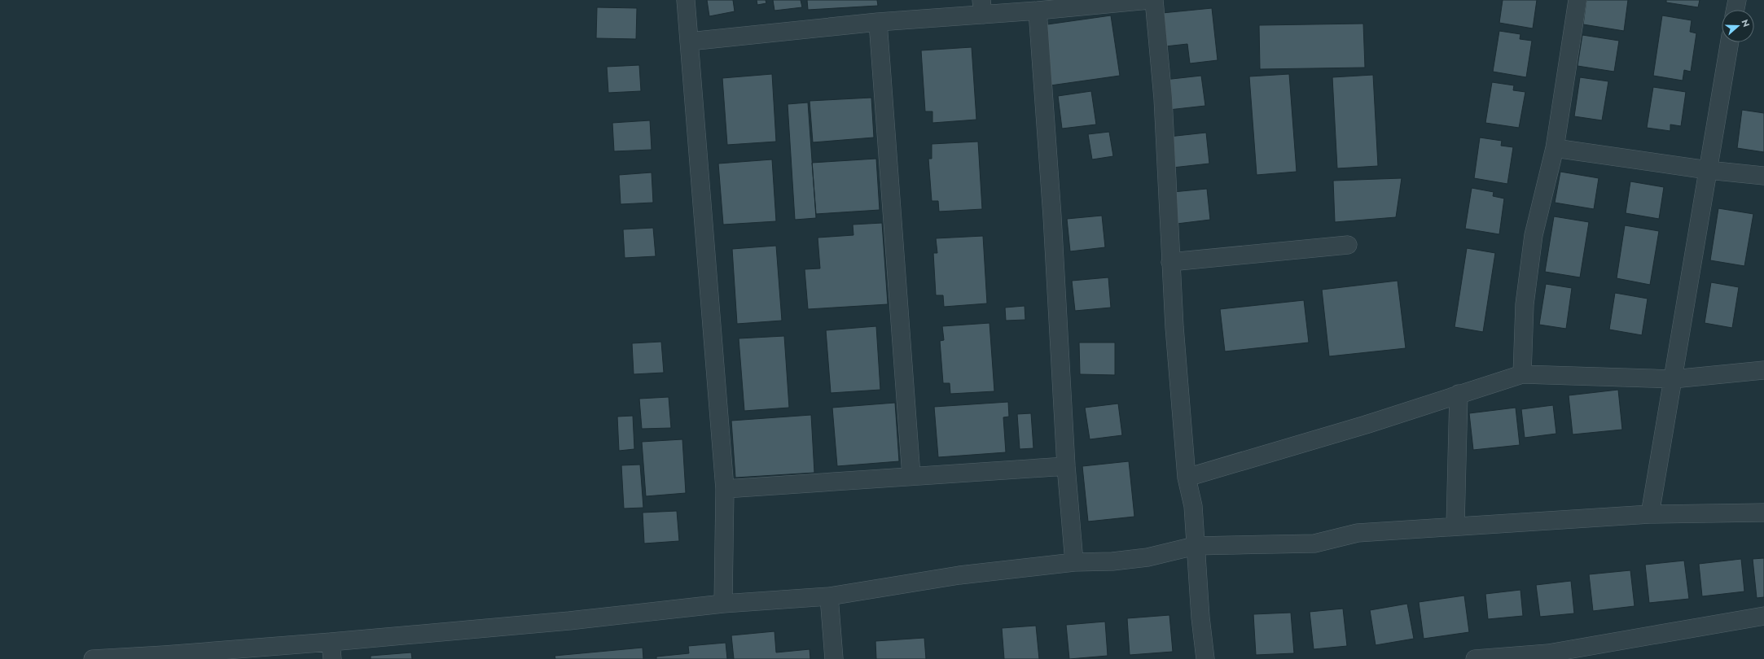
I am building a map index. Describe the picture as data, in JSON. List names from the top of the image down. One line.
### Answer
{"north":"right"}
